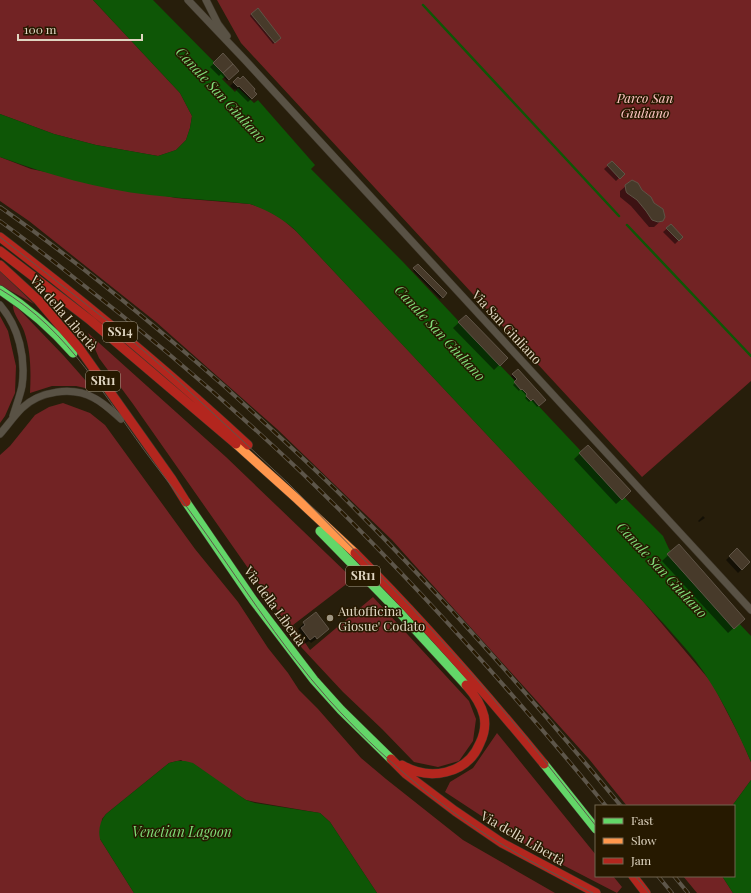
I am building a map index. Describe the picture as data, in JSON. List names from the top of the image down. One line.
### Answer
{"streets":{"highway":["Via della Libertà","SS14","SR11"],"street":["Via San Giuliano"]},"crossings":[["Via della Libertà","SS14"],["Via della Libertà","SR11"]],"water":["Canale San Giuliano","Venetian Lagoon"],"parks":["Parco San Giuliano"],"places":["Autofficina Giosue' Codato"],"legend":["Fast","Slow","Jam"],"scale_bar":"100 m"}
